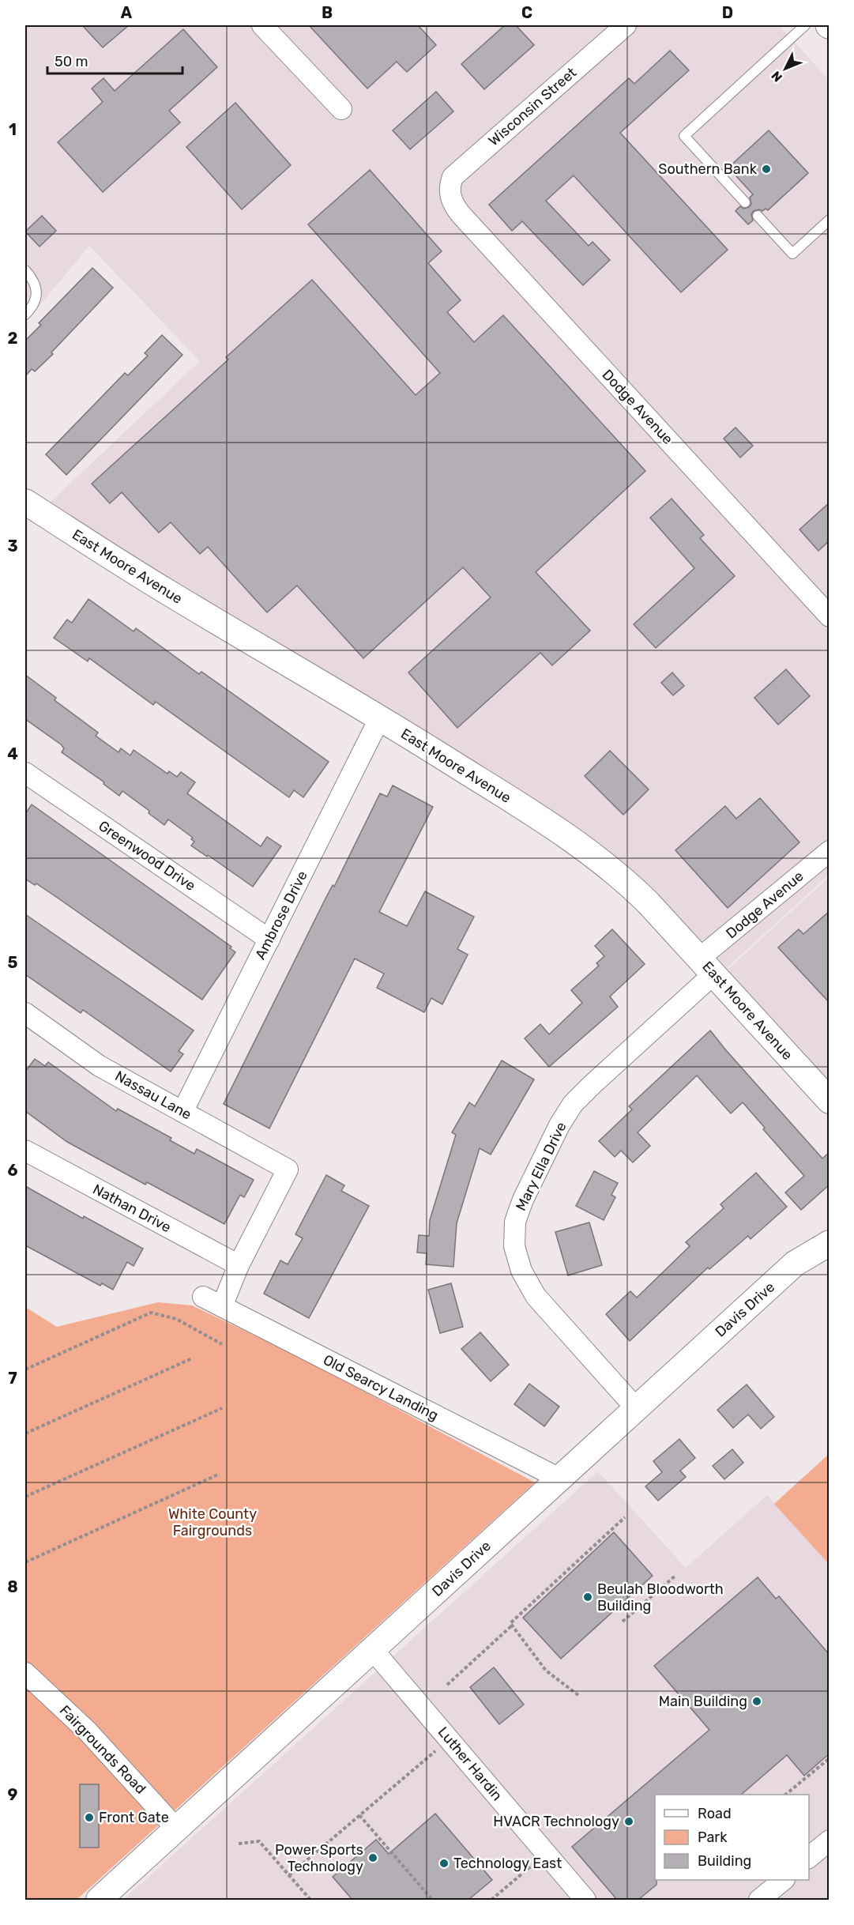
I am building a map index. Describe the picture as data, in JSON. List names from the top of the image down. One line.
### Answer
{"streets":{"street":["Wisconsin Street","Dodge Avenue","East Moore Avenue","Greenwood Drive","Ambrose Drive","Nassau Lane","Mary Ella Drive","Nathan Drive","Davis Drive","Old Searcy Landing","Fairgrounds Road","Luther Hardin"]},"crossings":[["Wisconsin Street","Dodge Avenue"],["Dodge Avenue","East Moore Avenue"],["Dodge Avenue","Mary Ella Drive"],["East Moore Avenue","Ambrose Drive"],["East Moore Avenue","Mary Ella Drive"],["Greenwood Drive","Ambrose Drive"],["Ambrose Drive","Nassau Lane"],["Nassau Lane","Nathan Drive"],["Mary Ella Drive","Davis Drive"],["Davis Drive","Old Searcy Landing"],["Davis Drive","Fairgrounds Road"],["Davis Drive","Luther Hardin"]],"parks":["White County Fairgrounds"],"places":["Southern Bank","Beulah Bloodworth Building","Main Building","Front Gate","HVACR Technology","Power Sports Technology","Technology East"],"legend":["Road","Park","Building"],"scale_bar":"50 m","north":"bottom left","grid":{"columns":["A","B","C","D"],"rows":["1","2","3","4","5","6","7","8","9"]}}
